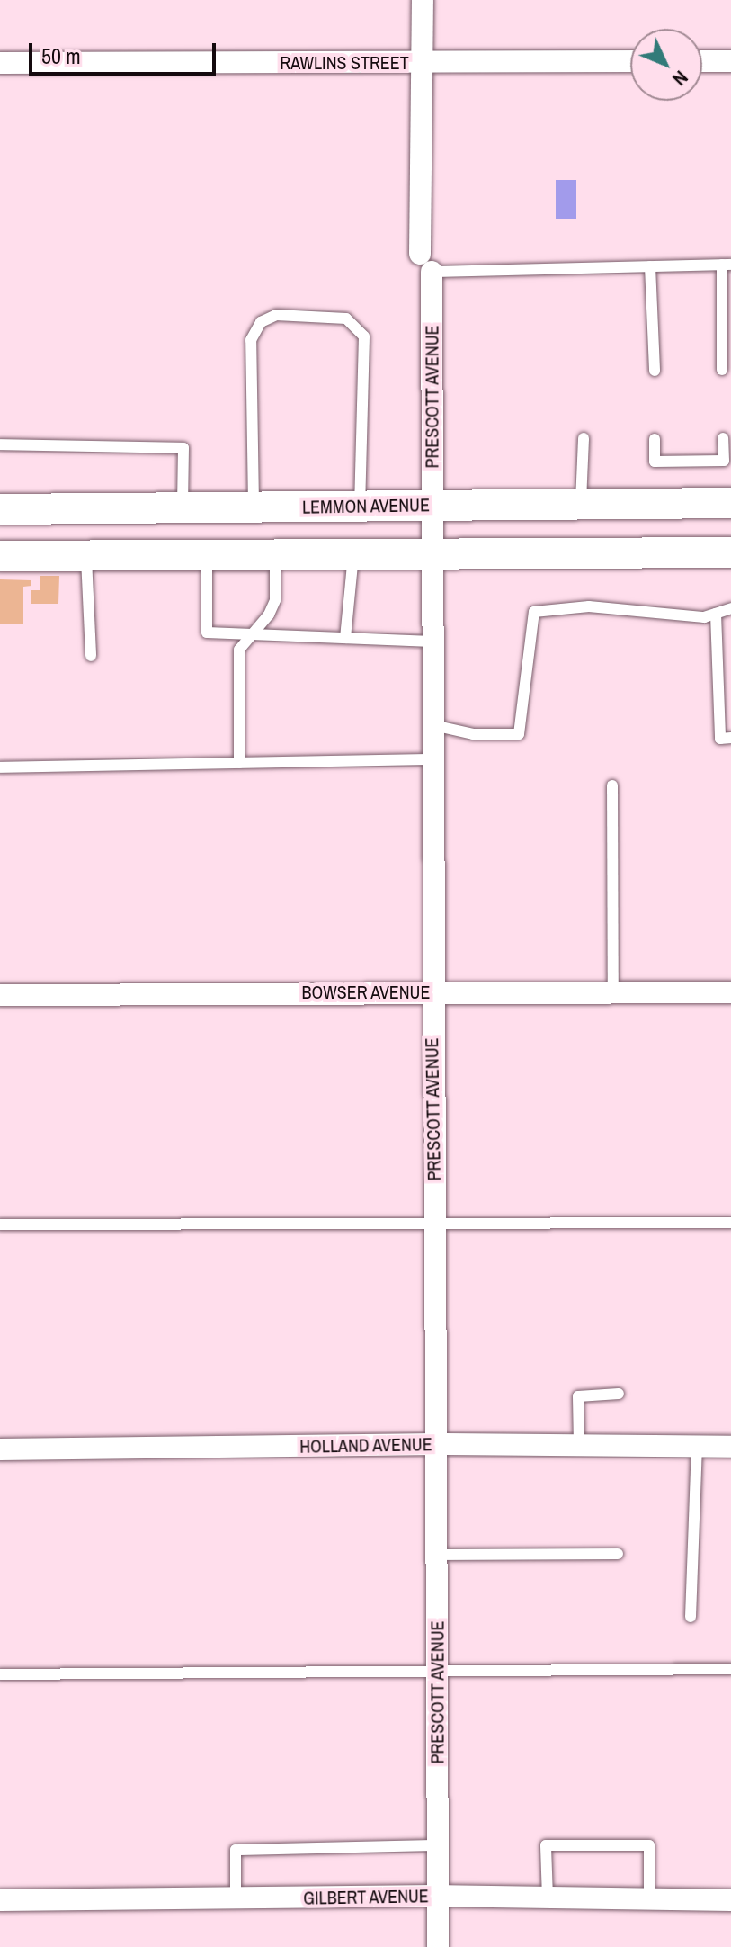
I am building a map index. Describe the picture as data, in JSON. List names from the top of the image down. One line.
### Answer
{"streets":{"main road":["LEMMON AVENUE"],"street":["RAWLINS STREET","PRESCOTT AVENUE","BOWSER AVENUE","HOLLAND AVENUE","GILBERT AVENUE"]},"crossings":[["RAWLINS STREET","PRESCOTT AVENUE"],["PRESCOTT AVENUE","LEMMON AVENUE"],["PRESCOTT AVENUE","BOWSER AVENUE"],["PRESCOTT AVENUE","HOLLAND AVENUE"],["PRESCOTT AVENUE","GILBERT AVENUE"]],"scale_bar":"50 m","north":"bottom right"}
